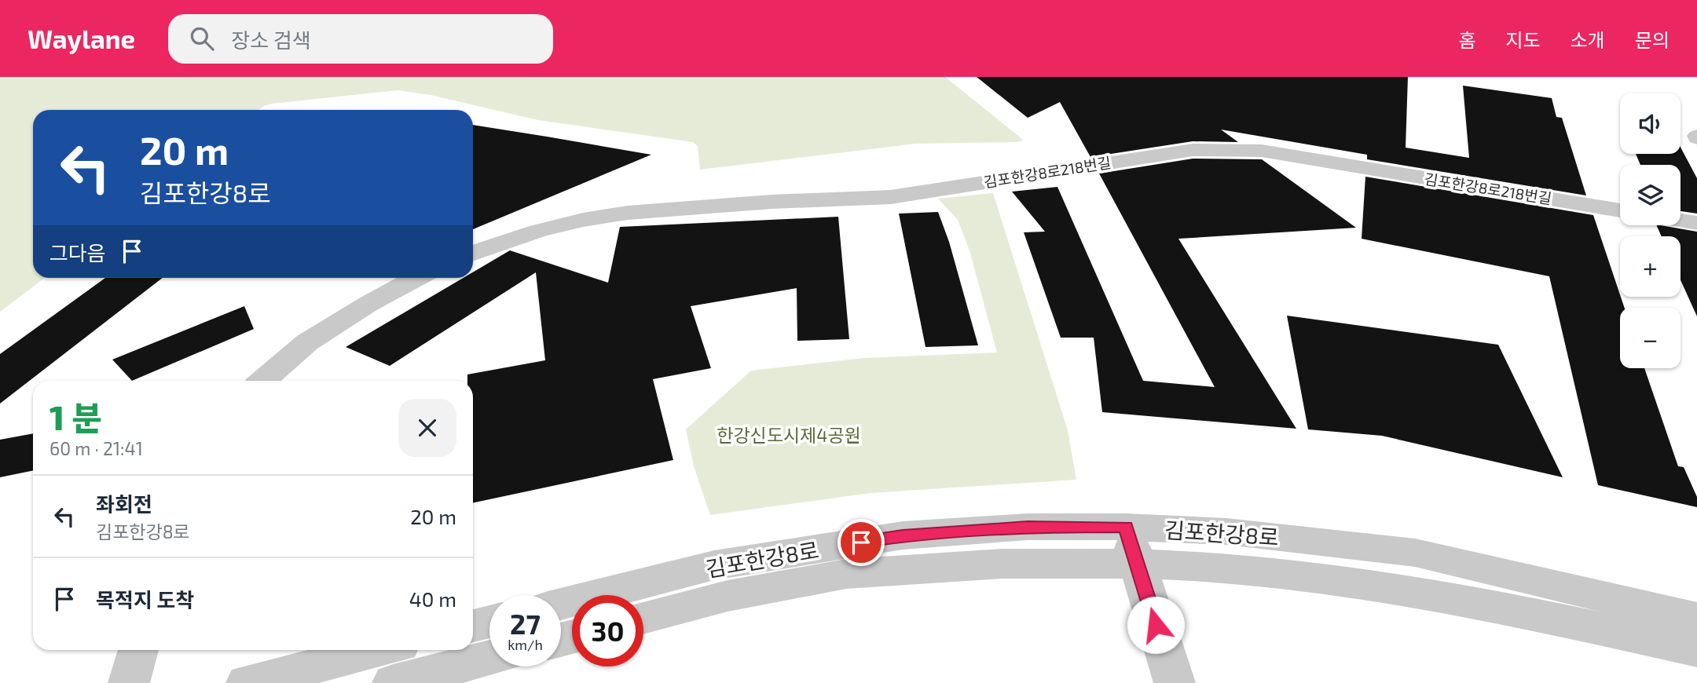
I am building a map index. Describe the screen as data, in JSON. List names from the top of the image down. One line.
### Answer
{"streets":{"street":["김포한강8로218번길","김포한강8로"]},"parks":["한강신도시제4공원"],"page":{"header":"Waylane","search":"장소 검색","nav":["홈","지도","소개","문의"],"map_buttons":["+","−"],"turn":["20 m","김포한강8로"],"then":"그다음","heading":["1 분","60 m · 21:41"],"list":[{"name":"좌회전","note":"김포한강8로","value":"20 m"},{"name":"목적지 도착","value":"40 m"}],"speed":"27 km/h","limit":"30"}}
